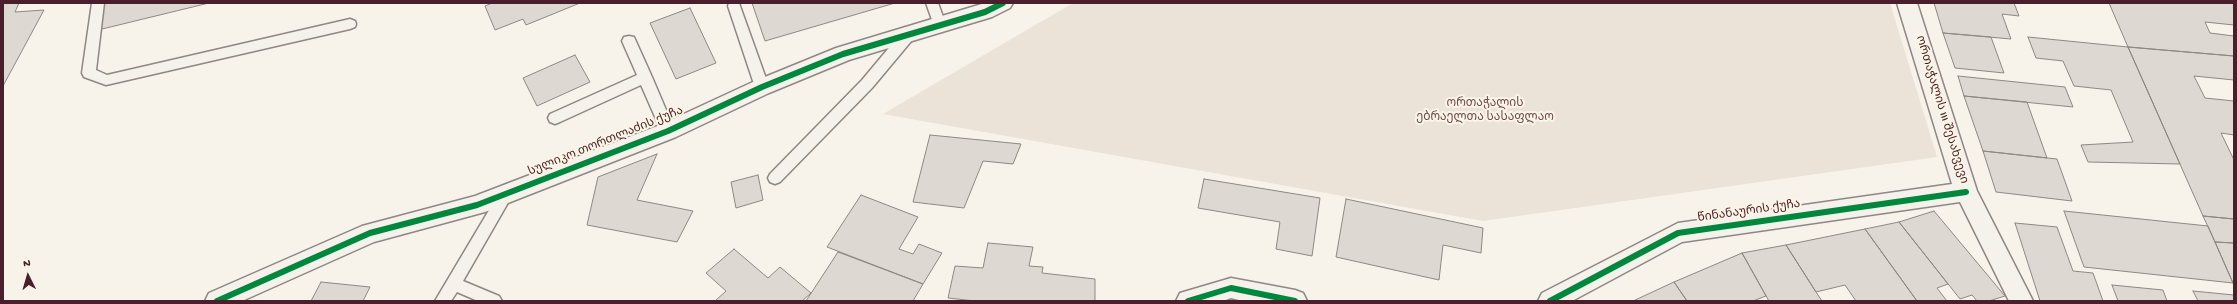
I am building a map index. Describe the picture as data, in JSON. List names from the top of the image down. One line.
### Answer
{"streets":{"street":["ორთაჭალის III შესახვევი","სულიკო თორთლაძის ქუჩა","წინანაურის ქუჩა"]},"crossings":[["ორთაჭალის III შესახვევი","წინანაურის ქუჩა"]],"parks":["ორთაჭალის ებრაელთა სასაფლაო"],"north":"top"}
